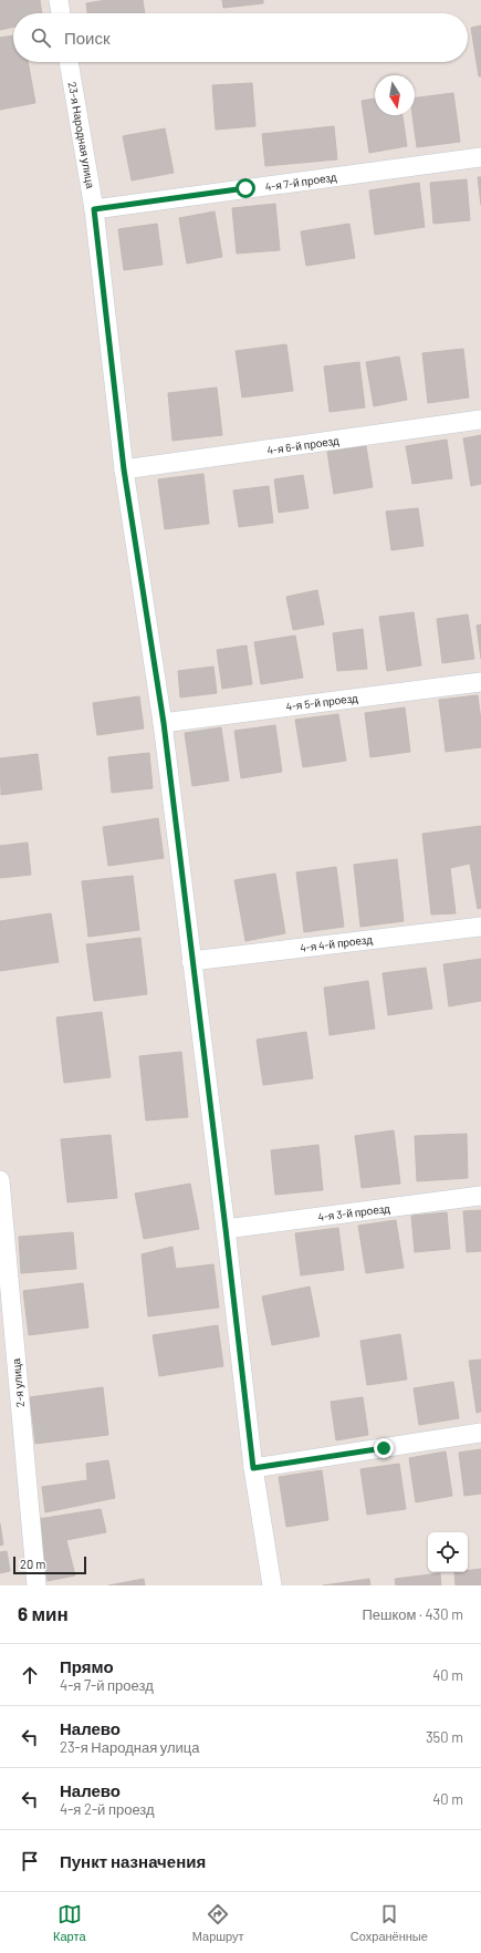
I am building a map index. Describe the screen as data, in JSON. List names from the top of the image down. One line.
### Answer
{"streets":{"street":["23-я Народная улица","4-я 7-й проезд","4-я 6-й проезд","4-я 5-й проезд","4-я 4-й проезд","4-я 3-й проезд","2-я улица"]},"crossings":[["23-я Народная улица","4-я 7-й проезд"],["23-я Народная улица","4-я 6-й проезд"],["23-я Народная улица","4-я 5-й проезд"],["23-я Народная улица","4-я 4-й проезд"],["23-я Народная улица","4-я 3-й проезд"]],"scale_bar":"20 m","north":"bottom","page":{"search":"Поиск","scale":"20 m","heading":["6 мин","Пешком · 430 m"],"list":[["Прямо","4-я 7-й проезд","40 m"],["Налево","23-я Народная улица","350 m"],["Налево","4-я 2-й проезд","40 m"],"Пункт назначения"],"nav":["Карта","Маршрут","Сохранённые"]}}
